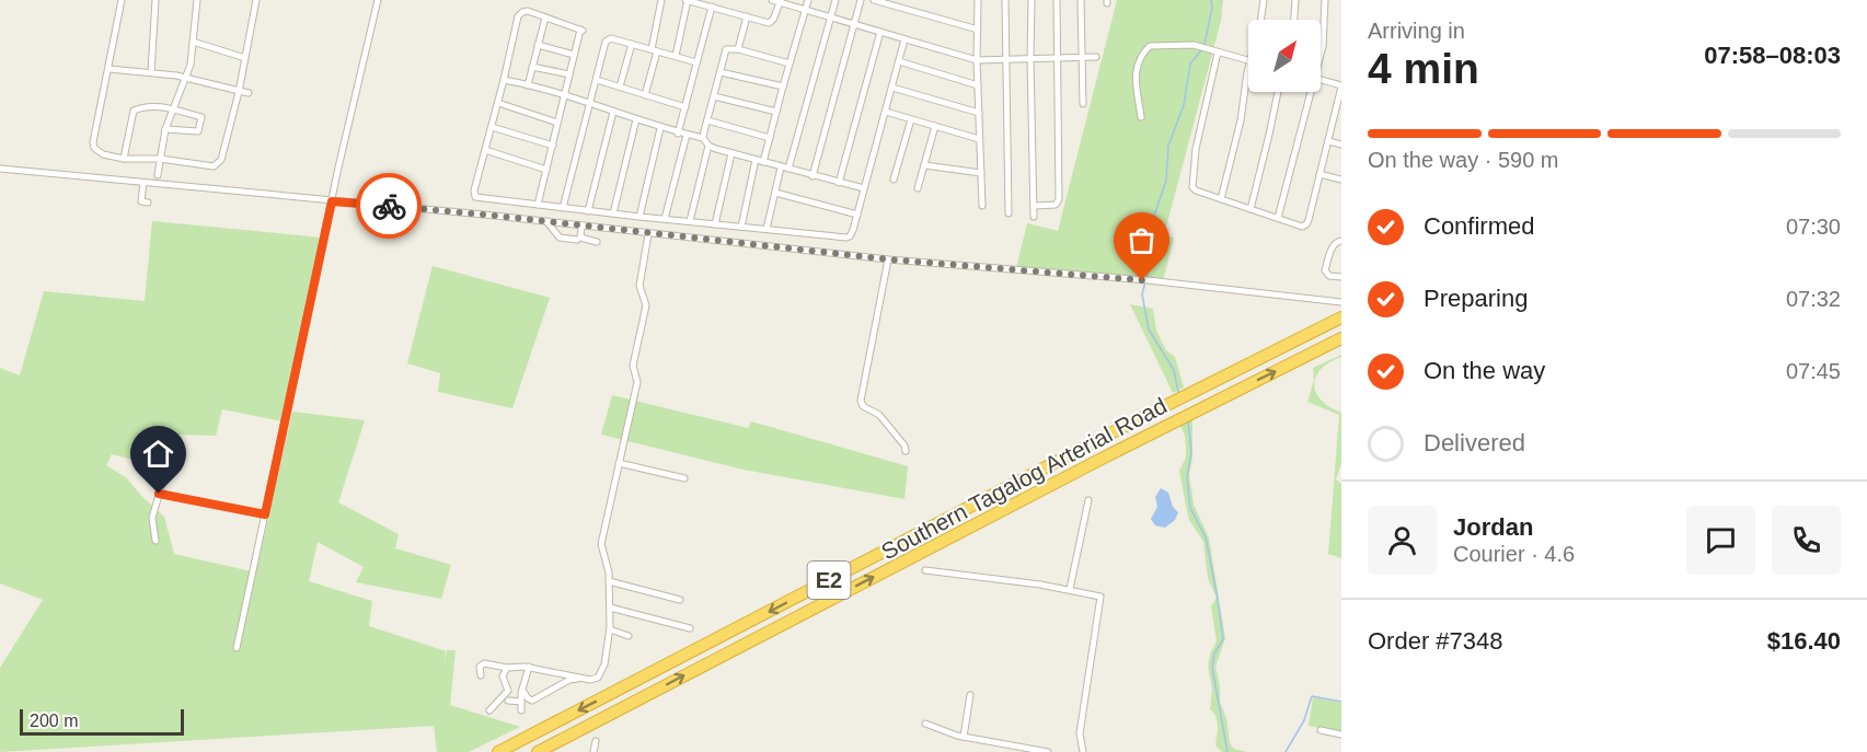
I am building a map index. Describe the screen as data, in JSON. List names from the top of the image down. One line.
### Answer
{"streets":{"highway":["Southern Tagalog Arterial Road","E2"]},"scale_bar":"200 m","north":"top right","page":{"heading":["4 min","Arriving in","07:58–08:03"],"panel":["Jordan","Courier · 4.6","Order #7348","$16.40"],"bar":"On the way · 590 m","list":[["Confirmed","07:30"],["Preparing","07:32"],["On the way","07:45"],"Delivered"],"scale":"200 m"}}
